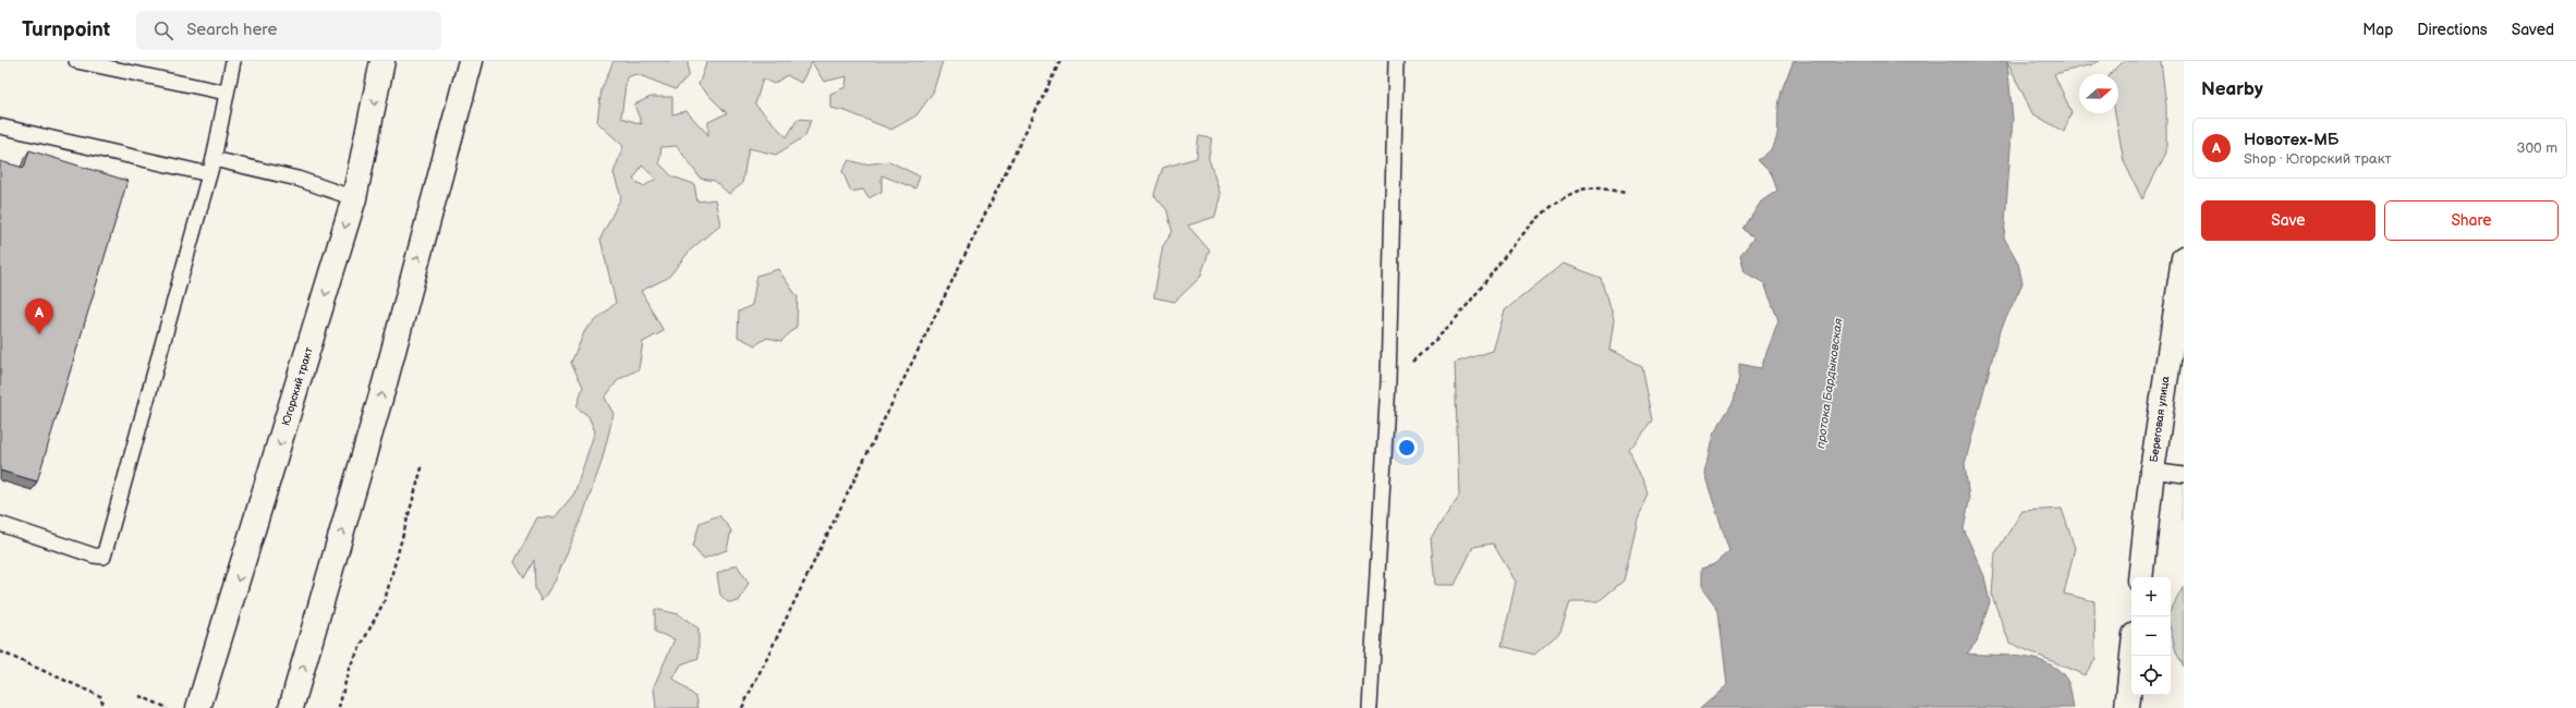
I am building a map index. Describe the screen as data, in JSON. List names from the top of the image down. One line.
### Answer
{"streets":{"main road":["Югорский тракт","Береговая улица"]},"water":["протока Бардыковская"],"north":"right","page":{"header":"Turnpoint","search":"Search here","nav":["Map","Directions","Saved"],"heading":"Nearby","list":[{"mark":"A","name":"Новотех-МБ","note":"Shop · Югорский тракт","value":"300 m"}],"buttons":["Save","Share"],"pins":"A","map_buttons":["+","−"]}}
